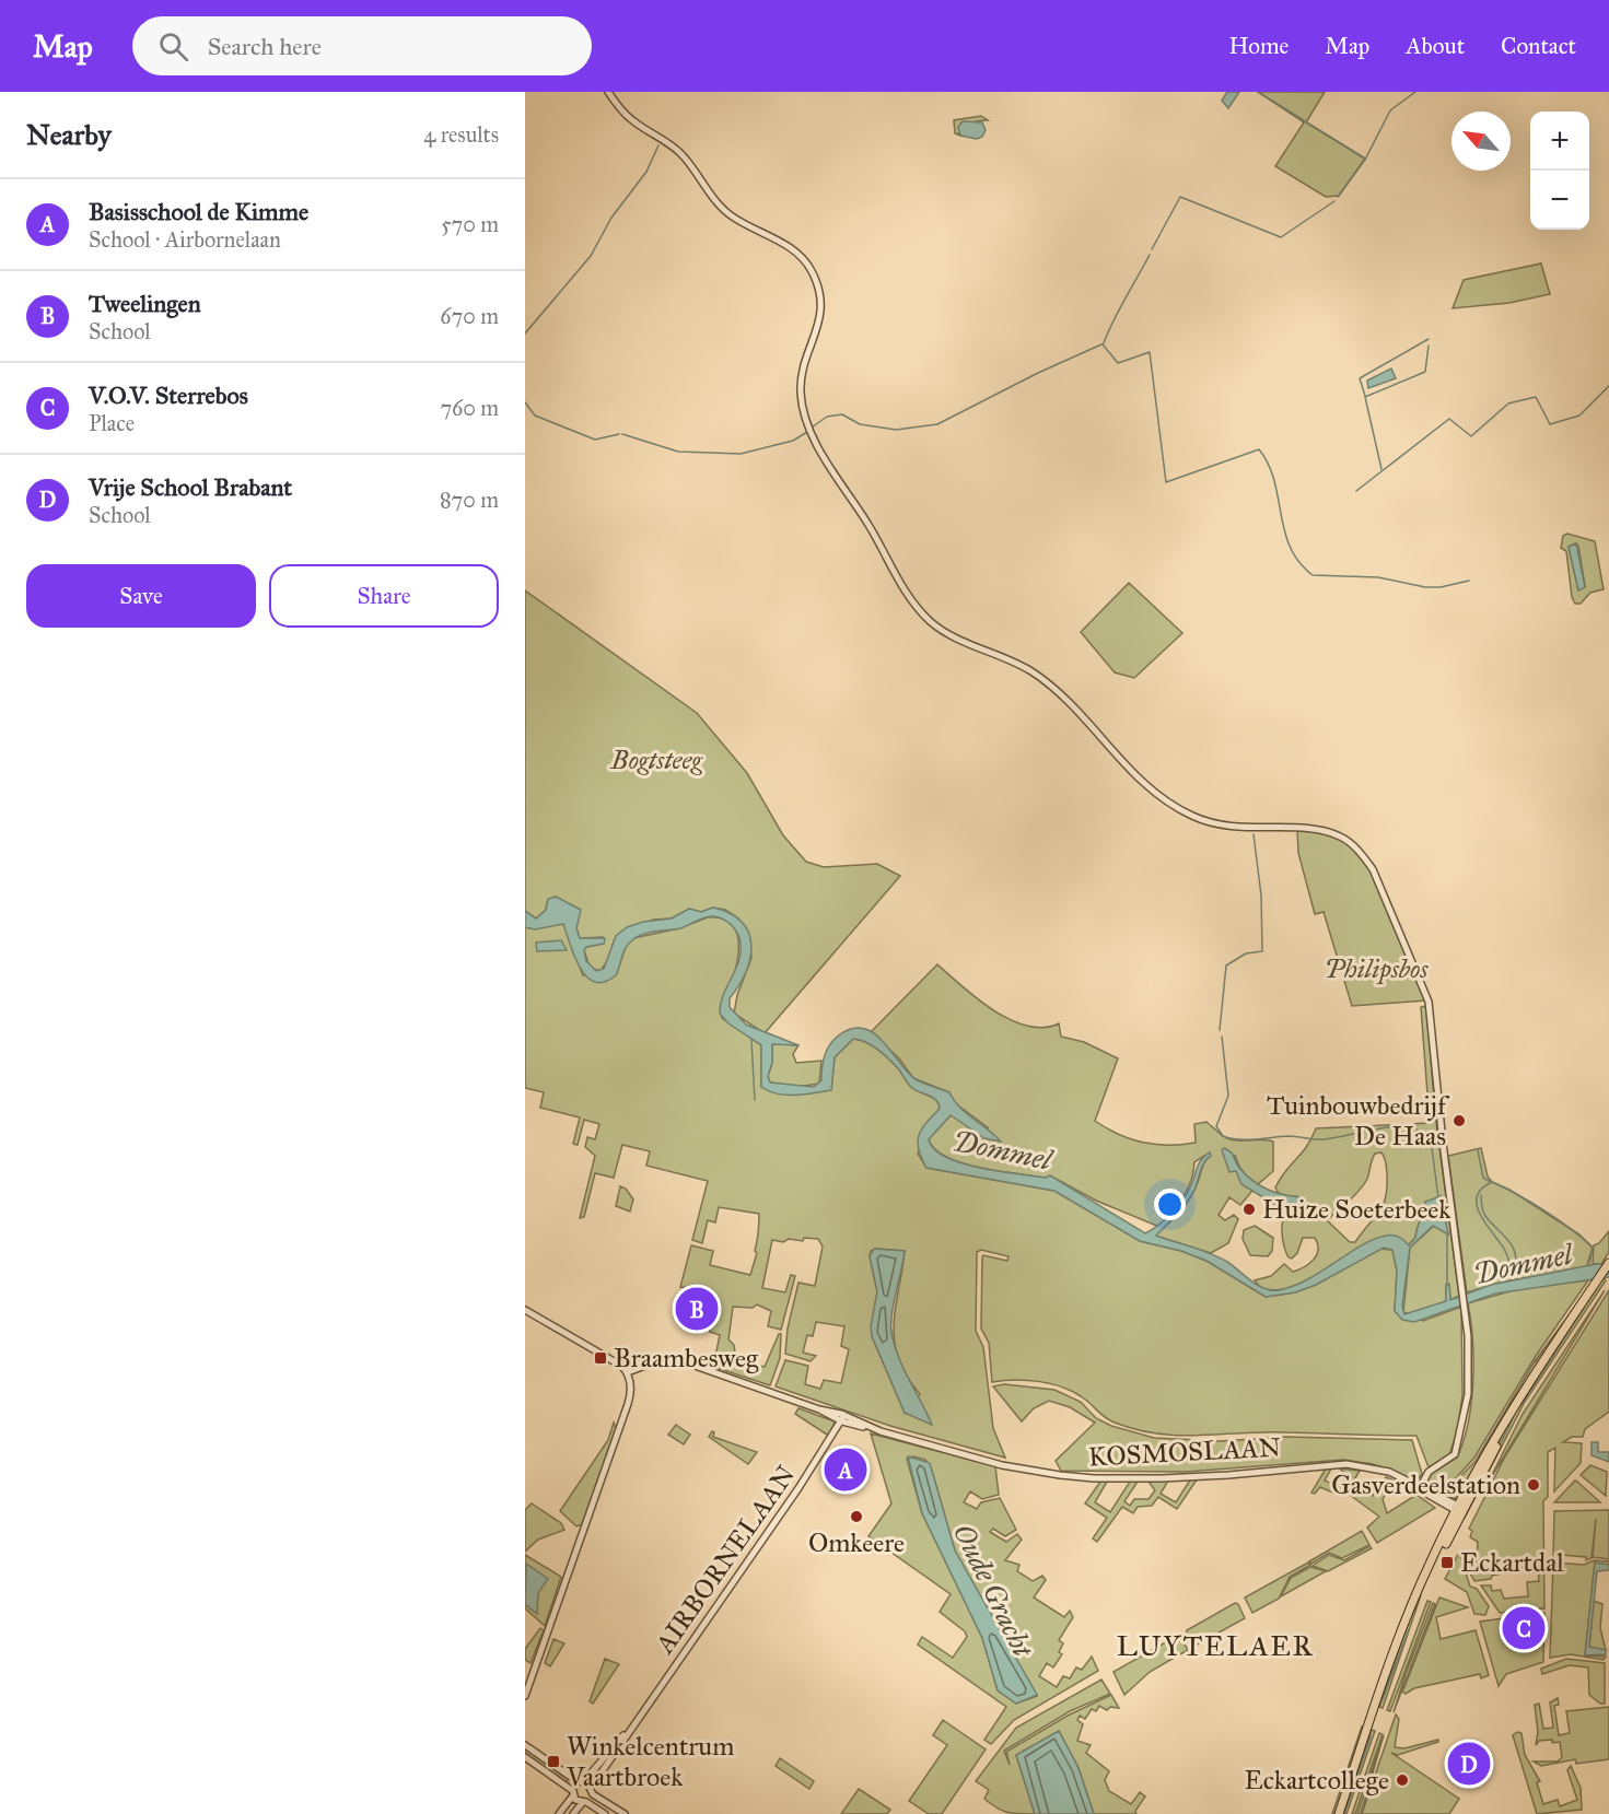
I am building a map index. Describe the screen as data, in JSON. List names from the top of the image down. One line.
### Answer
{"streets":{"street":["KOSMOSLAAN","AIRBORNELAAN"]},"crossings":[["KOSMOSLAAN","AIRBORNELAAN"]],"districts":["LUYTELAER"],"water":["Dommel","Oude Gracht"],"parks":["Bogtsteeg","Philipsbos"],"places":{"other":["Tuinbouwbedrijf De Haas","Huize Soeterbeek","Gasverdeelstation","Omkeere","Eckartcollege"],"transit":["Braambesweg","Eckartdal","Winkelcentrum Vaartbroek"]},"north":"top left","page":{"header":"Map","search":"Search here","nav":["Home","Map","About","Contact"],"heading":["Nearby","4 results"],"map_buttons":["+","−"],"list":[{"mark":"A","name":"Basisschool de Kimme","note":"School · Airbornelaan","value":"570 m"},{"mark":"B","name":"Tweelingen","note":"School","value":"670 m"},{"mark":"C","name":"V.O.V. Sterrebos","note":"Place","value":"760 m"},{"mark":"D","name":"Vrije School Brabant","note":"School","value":"870 m"}],"buttons":["Save","Share"],"pins":["B","A","C","D"]}}
